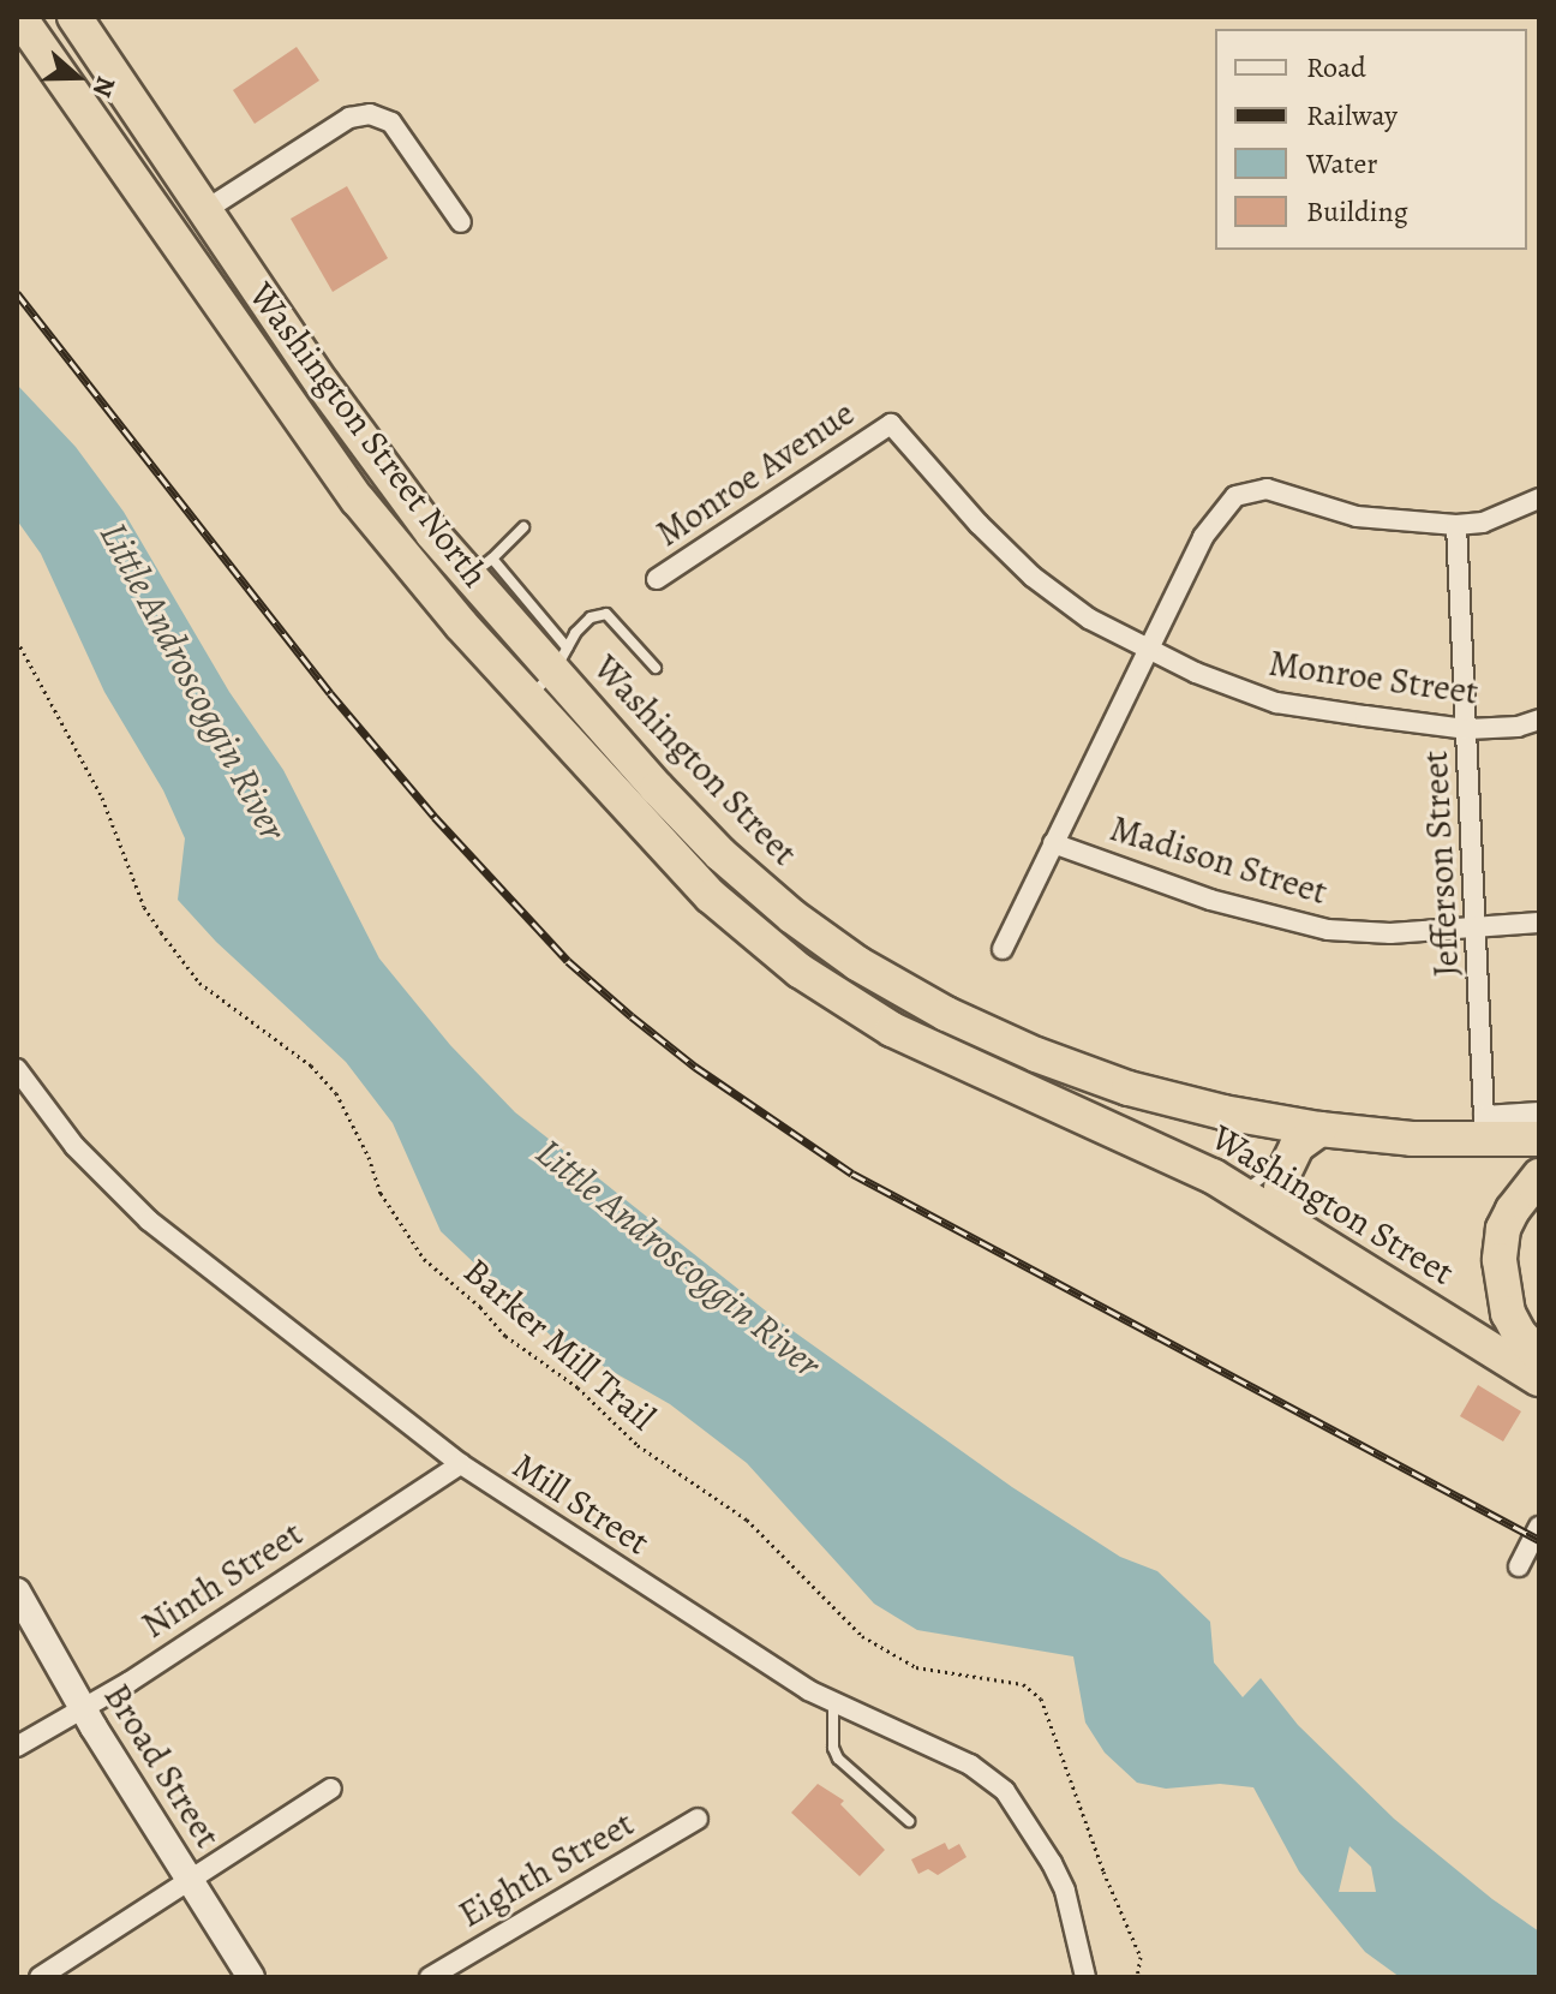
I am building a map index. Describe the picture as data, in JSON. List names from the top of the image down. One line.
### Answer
{"streets":{"highway":["Washington Street North","Washington Street"],"street":["Monroe Avenue","Monroe Street","Madison Street","Jefferson Street","Mill Street","Ninth Street","Broad Street","Eighth Street"],"path":["Barker Mill Trail"]},"crossings":[["Washington Street North","Washington Street"],["Monroe Avenue","Monroe Street"],["Monroe Street","Madison Street"],["Monroe Street","Jefferson Street"],["Washington Street","Jefferson Street"],["Madison Street","Jefferson Street"],["Mill Street","Ninth Street"],["Ninth Street","Broad Street"]],"water":["Little Androscoggin River"],"legend":["Road","Railway","Water","Building"],"north":"right"}
